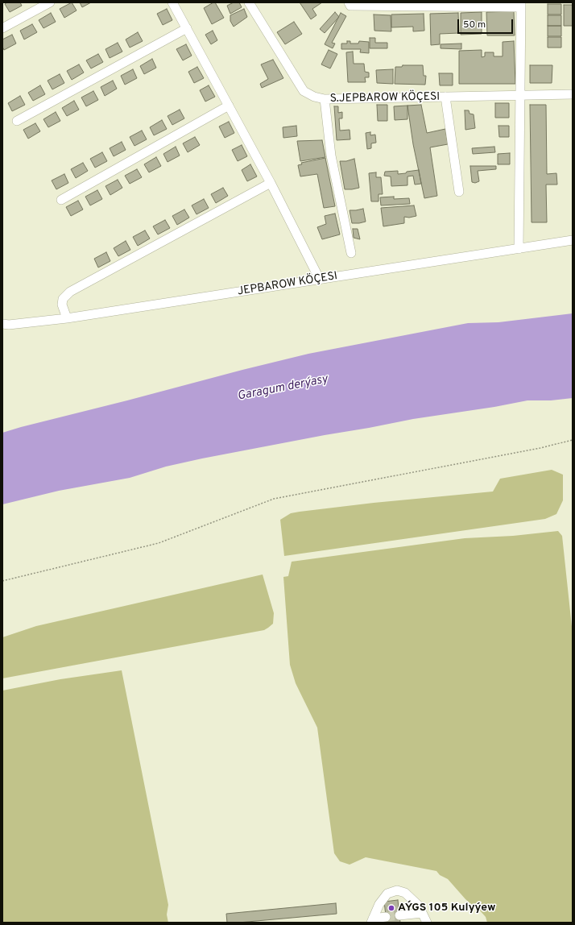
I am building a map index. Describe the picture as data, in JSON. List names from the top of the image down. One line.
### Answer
{"streets":{"street":["S.JEPBAROW KÖÇESI","JEPBAROW KÖÇESI"]},"water":["Garagum derýasy"],"places":["AÝGS 105 Kulyýew"],"scale_bar":"50 m"}
